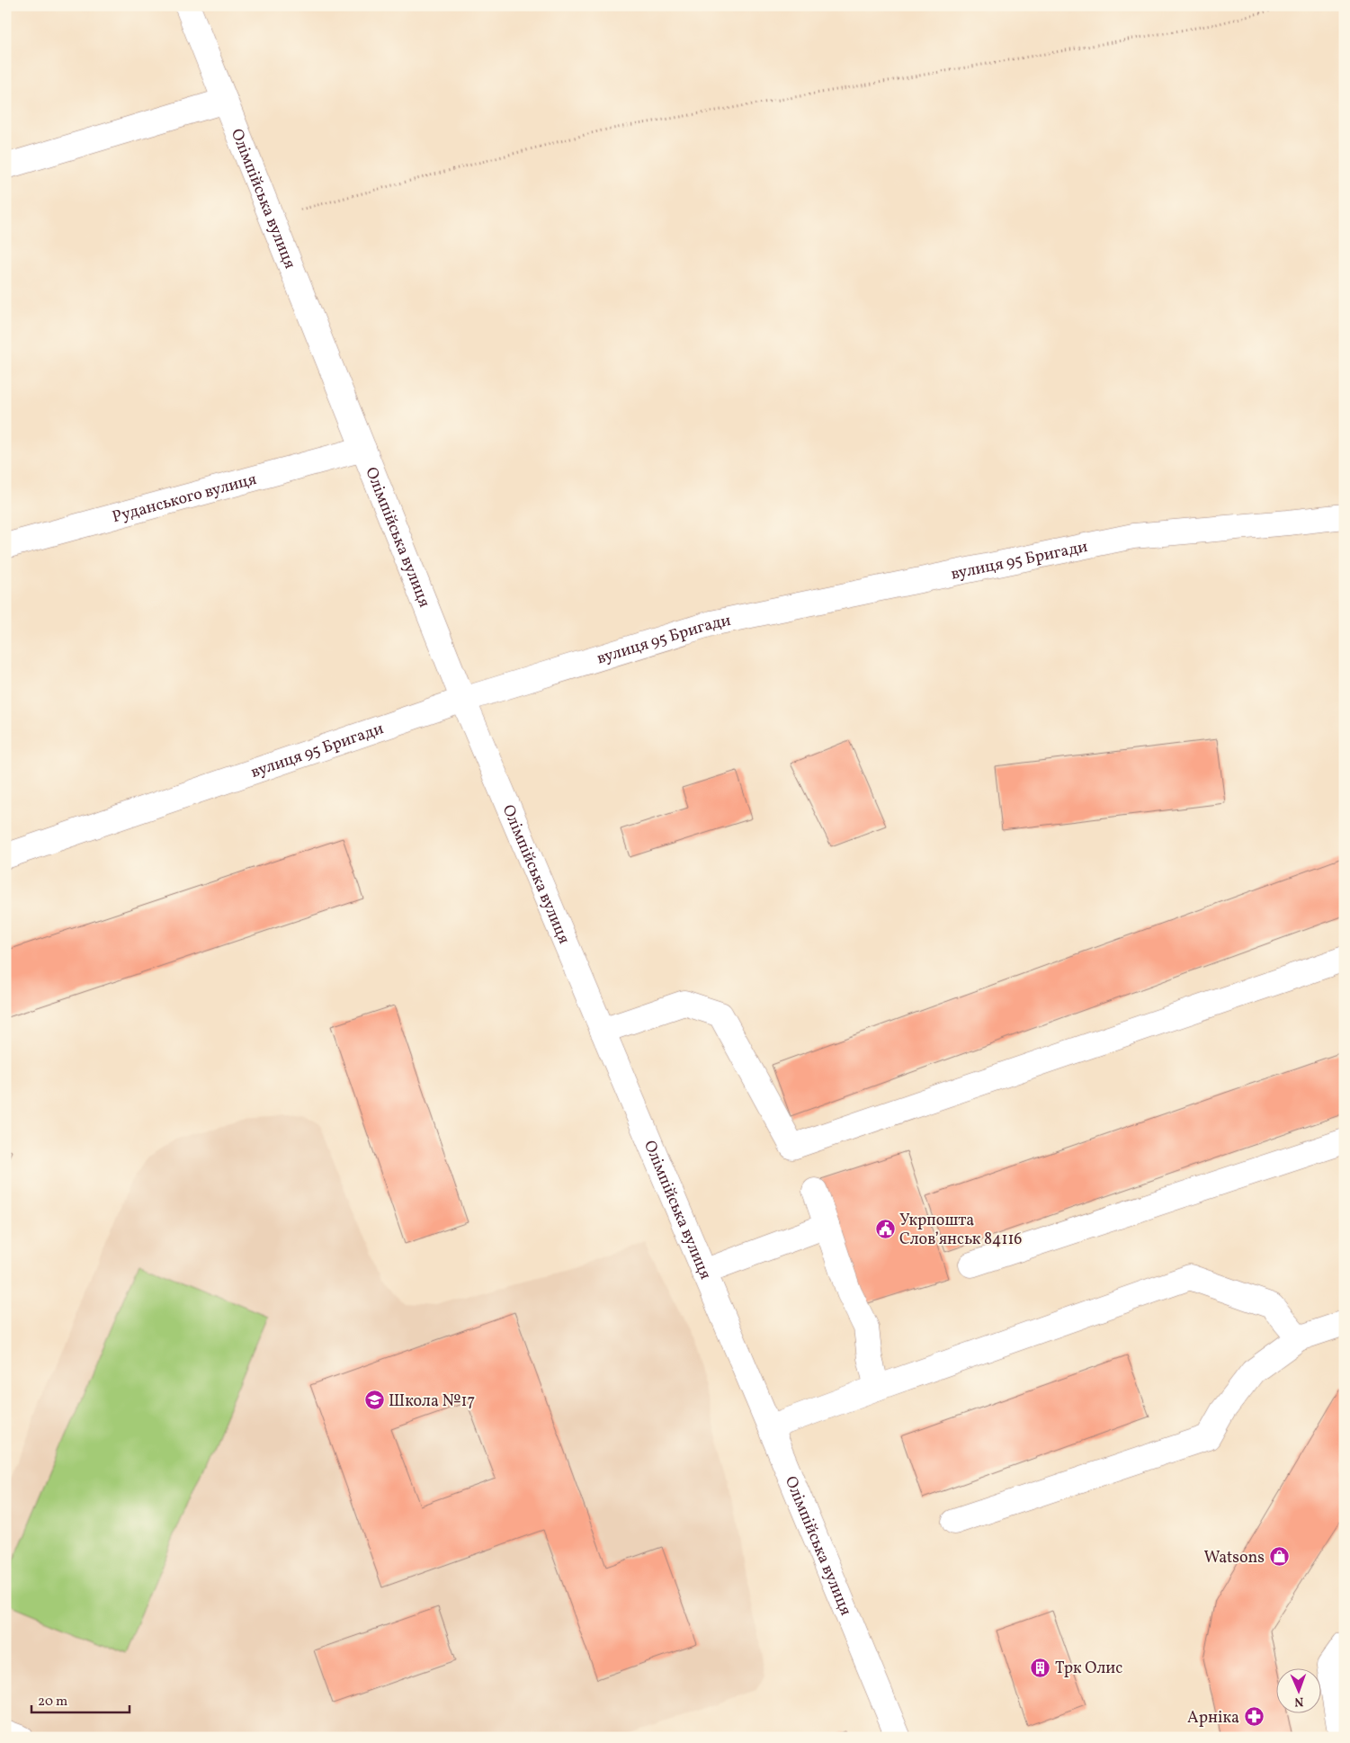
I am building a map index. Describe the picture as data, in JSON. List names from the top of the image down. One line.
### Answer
{"streets":{"street":["Олімпійська вулиця","Руданського вулиця","вулиця 95 Бригади"]},"crossings":[["Олімпійська вулиця","Руданського вулиця"],["Олімпійська вулиця","вулиця 95 Бригади"]],"places":{"public building":["Укрпошта Слов’янськ 84116"],"school or university":["Школа №17"],"shop":["Watsons"],"building":["Трк Олис"],"pharmacy":["Арніка"]},"scale_bar":"20 m","north":"bottom"}
